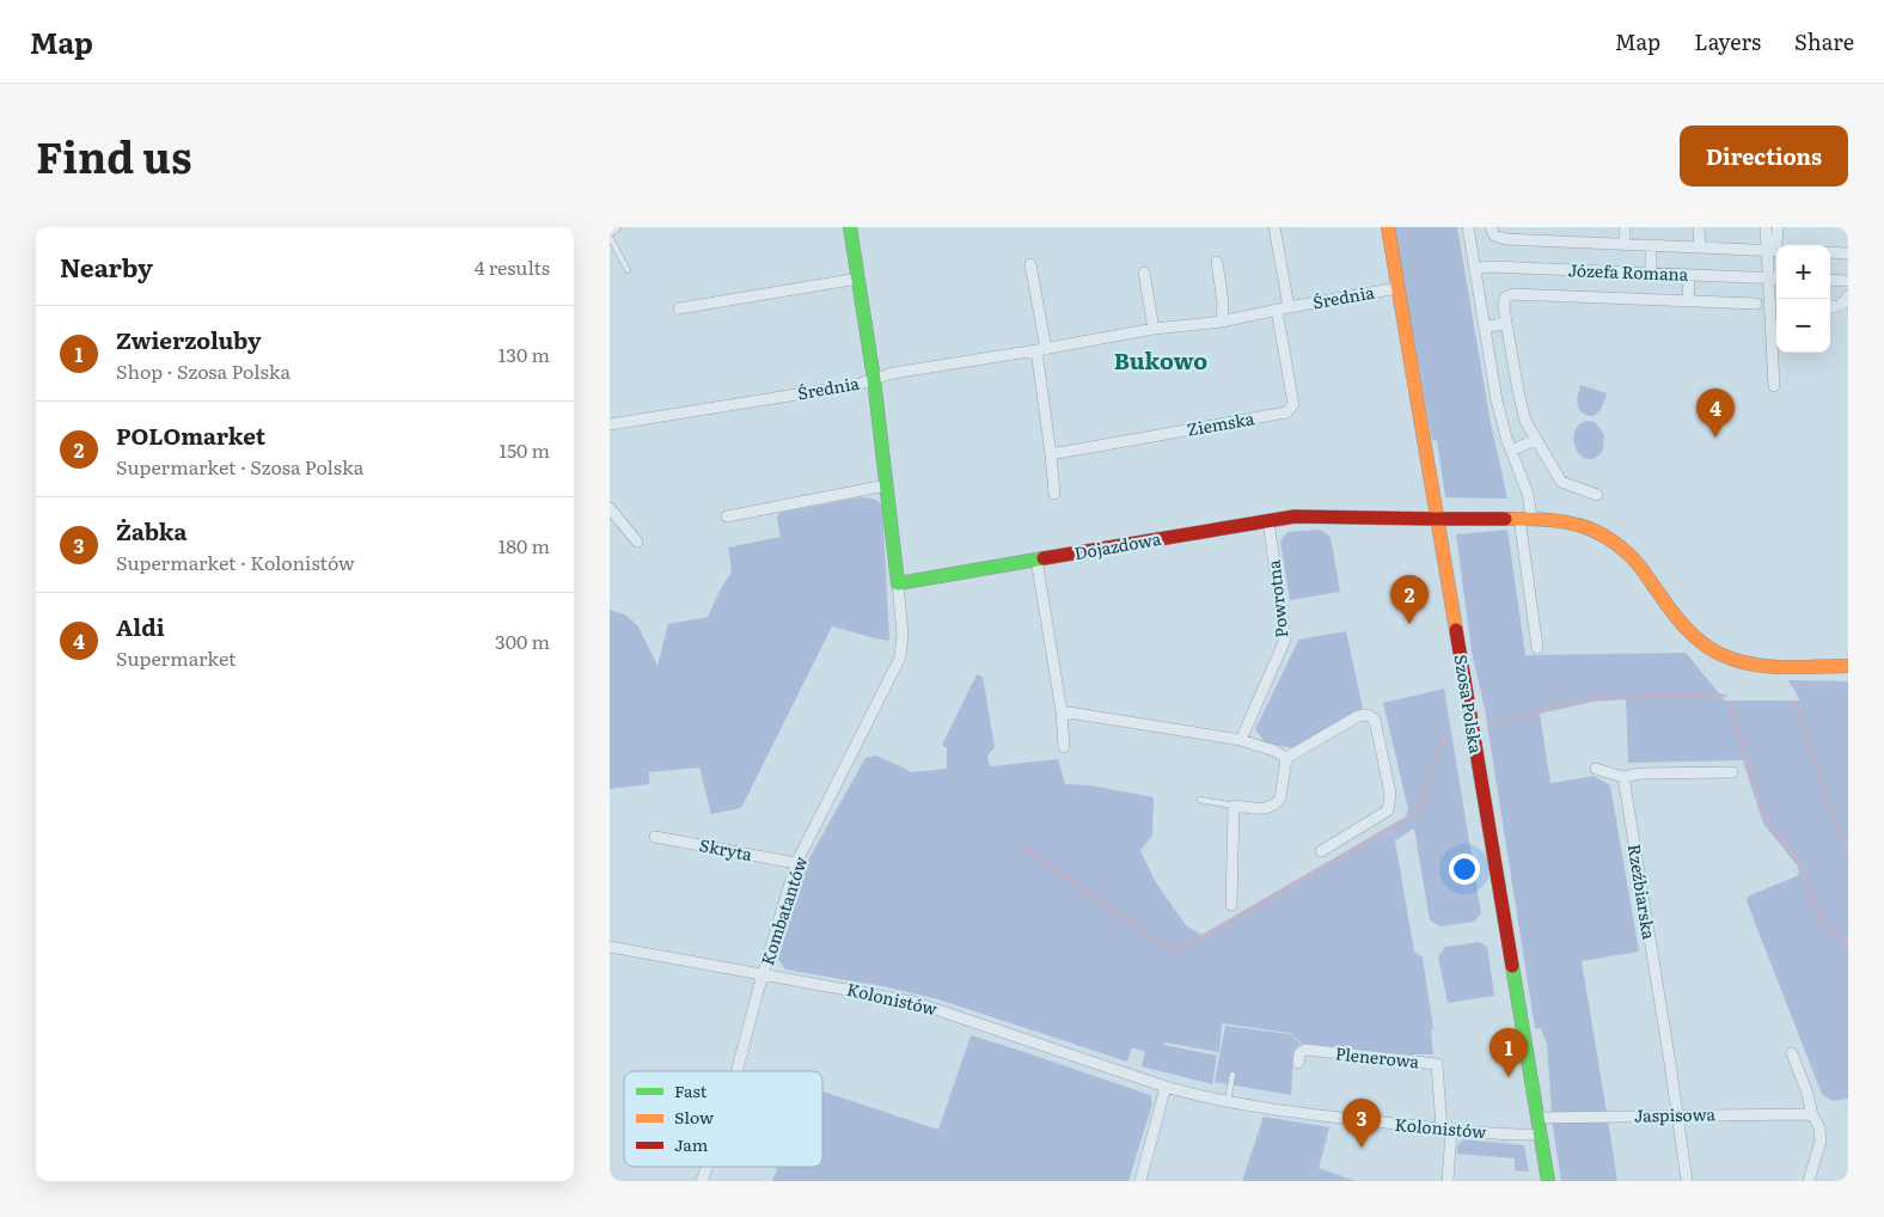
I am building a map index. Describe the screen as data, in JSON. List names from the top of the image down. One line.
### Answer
{"streets":{"street":["Józefa Romana","Średnia","Ziemska","Dojazdowa","Powrotna","Szosa Polska","Skryta","Rzeźbiarska","Kombatantów","Kolonistów","Plenerowa","Jaspisowa"]},"crossings":[["Średnia","Ziemska"],["Średnia","Szosa Polska"],["Dojazdowa","Powrotna"],["Dojazdowa","Szosa Polska"],["Dojazdowa","Kombatantów"],["Szosa Polska","Kolonistów"],["Szosa Polska","Jaspisowa"],["Skryta","Kombatantów"],["Rzeźbiarska","Jaspisowa"],["Kombatantów","Kolonistów"],["Kolonistów","Plenerowa"]],"districts":["Bukowo"],"legend":["Fast","Slow","Jam"],"page":{"header":"Map","nav":["Map","Layers","Share"],"title":"Find us","buttons":"Directions","heading":["Nearby","4 results"],"map_buttons":["+","−"],"list":[{"mark":"1","name":"Zwierzoluby","note":"Shop · Szosa Polska","value":"130 m"},{"mark":"2","name":"POLOmarket","note":"Supermarket · Szosa Polska","value":"150 m"},{"mark":"3","name":"Żabka","note":"Supermarket · Kolonistów","value":"180 m"},{"mark":"4","name":"Aldi","note":"Supermarket","value":"300 m"}],"pins":["4","2","1","3"]}}
